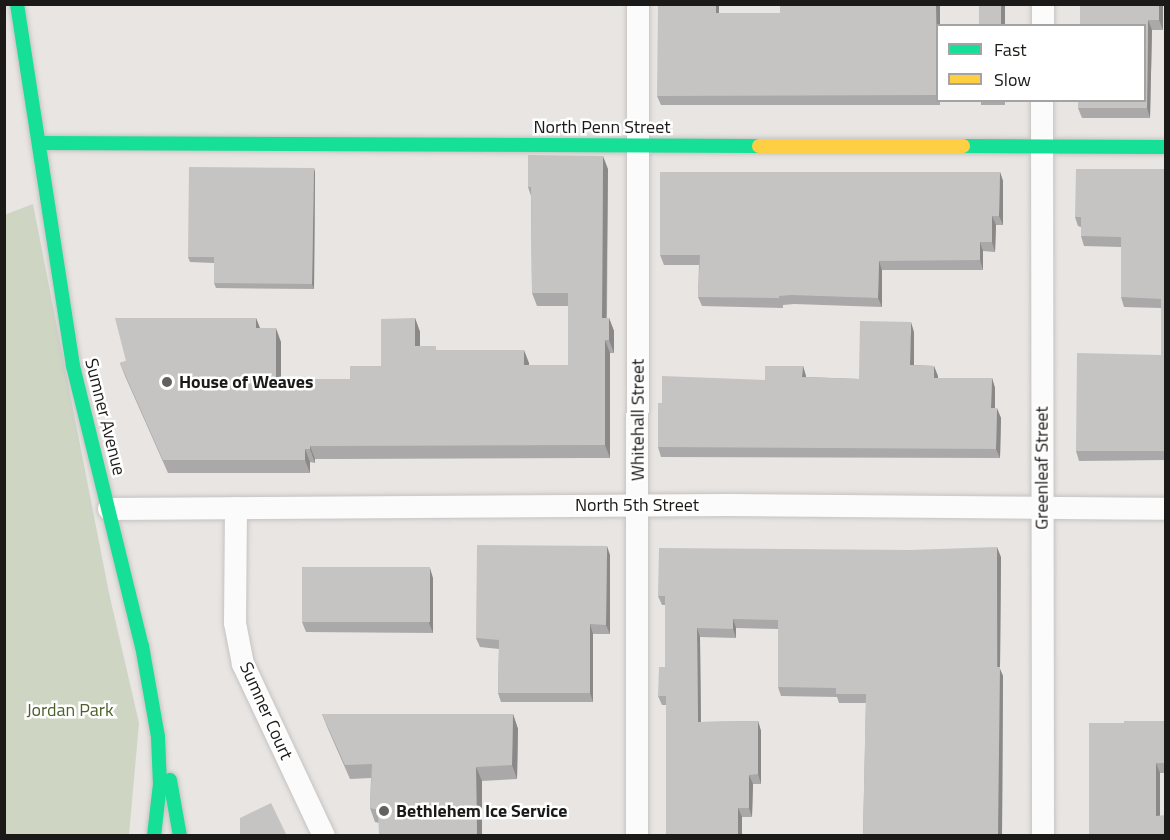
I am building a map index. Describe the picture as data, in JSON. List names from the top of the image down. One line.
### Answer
{"streets":{"street":["North Penn Street","Sumner Avenue","Whitehall Street","Greenleaf Street","North 5th Street","Sumner Court"]},"crossings":[["North Penn Street","Sumner Avenue"],["North Penn Street","Whitehall Street"],["North Penn Street","Greenleaf Street"],["Sumner Avenue","North 5th Street"],["Whitehall Street","North 5th Street"],["Greenleaf Street","North 5th Street"],["North 5th Street","Sumner Court"]],"parks":["Jordan Park"],"places":["House of Weaves","Bethlehem Ice Service"],"legend":["Fast","Slow"]}
